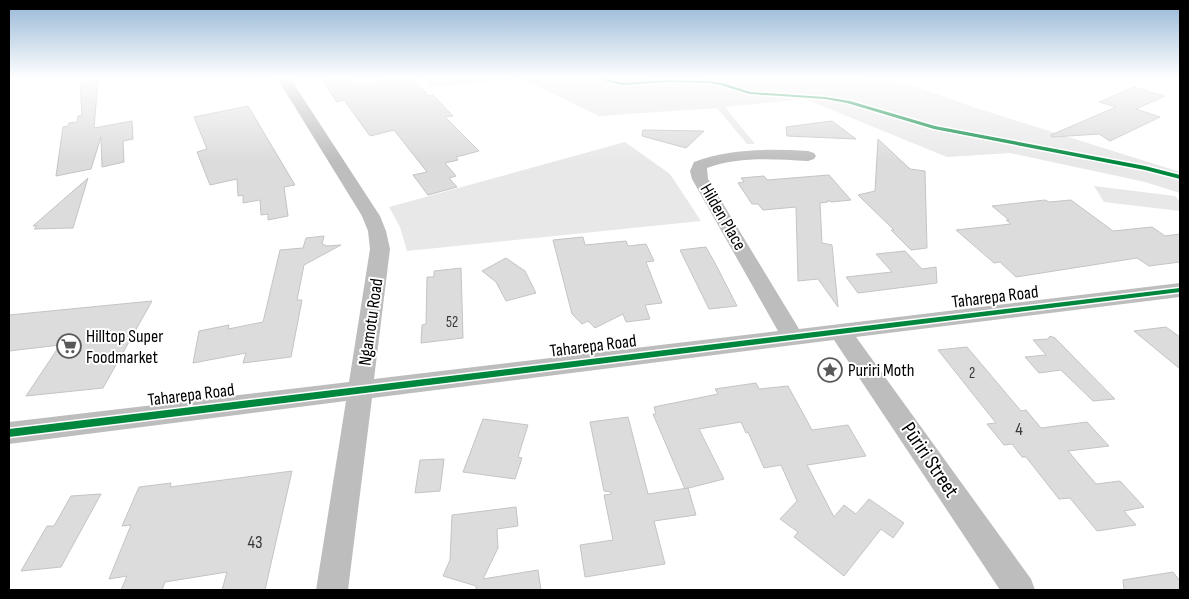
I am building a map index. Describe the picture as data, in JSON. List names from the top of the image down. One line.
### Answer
{"streets":{"street":["Hilden Place","Taharepa Road","Ngamotu Road","Pūriri Street"]},"crossings":[["Hilden Place","Taharepa Road"],["Taharepa Road","Ngamotu Road"],["Taharepa Road","Pūriri Street"]],"places":{"supermarket":["Hilltop Super Foodmarket"],"place":["Puriri Moth"]},"house_numbers":["52","2","4","43"]}
